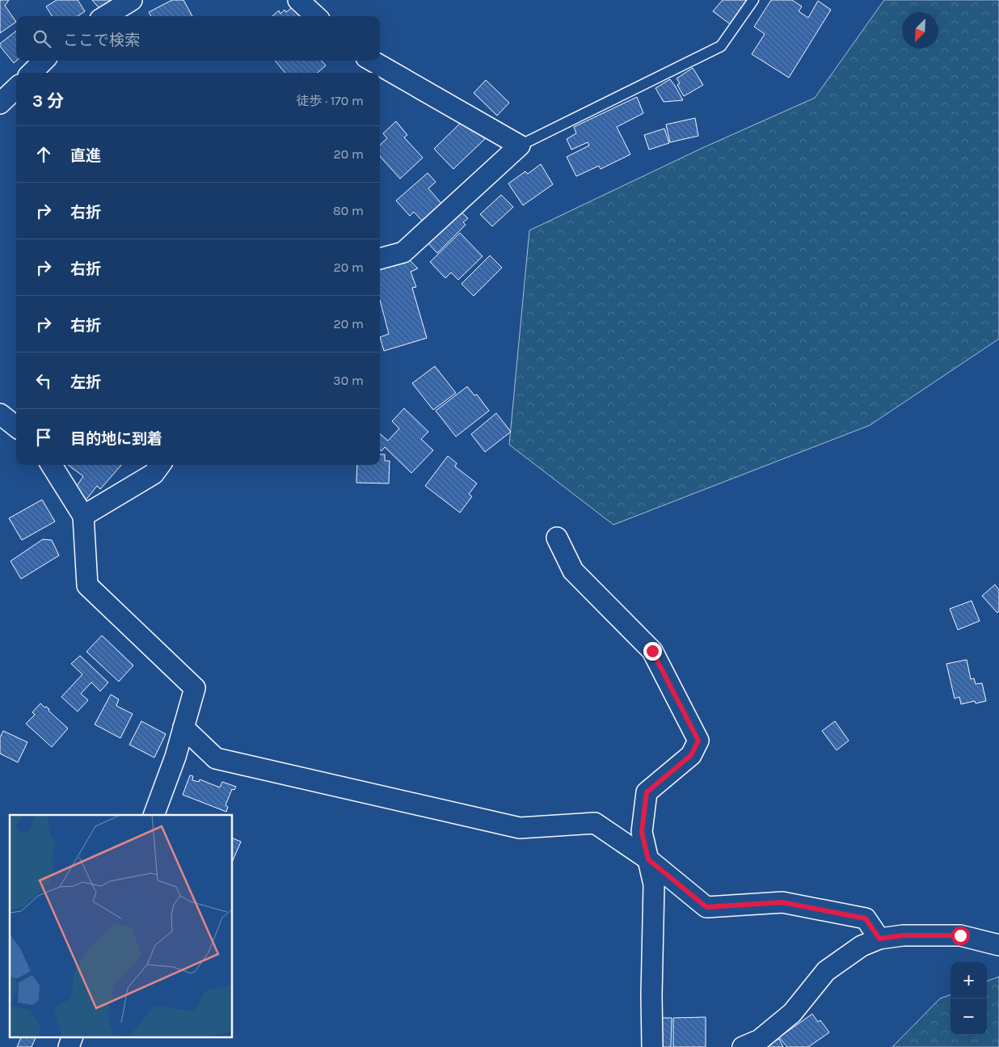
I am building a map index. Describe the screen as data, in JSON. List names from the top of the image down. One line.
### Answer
{"north":"bottom left","page":{"search":"ここで検索","heading":["3 分","徒歩 · 170 m"],"list":[["直進","20 m"],["右折","80 m"],["右折","20 m"],["右折","20 m"],["左折","30 m"],"目的地に到着"],"map_buttons":["+","−"]}}
